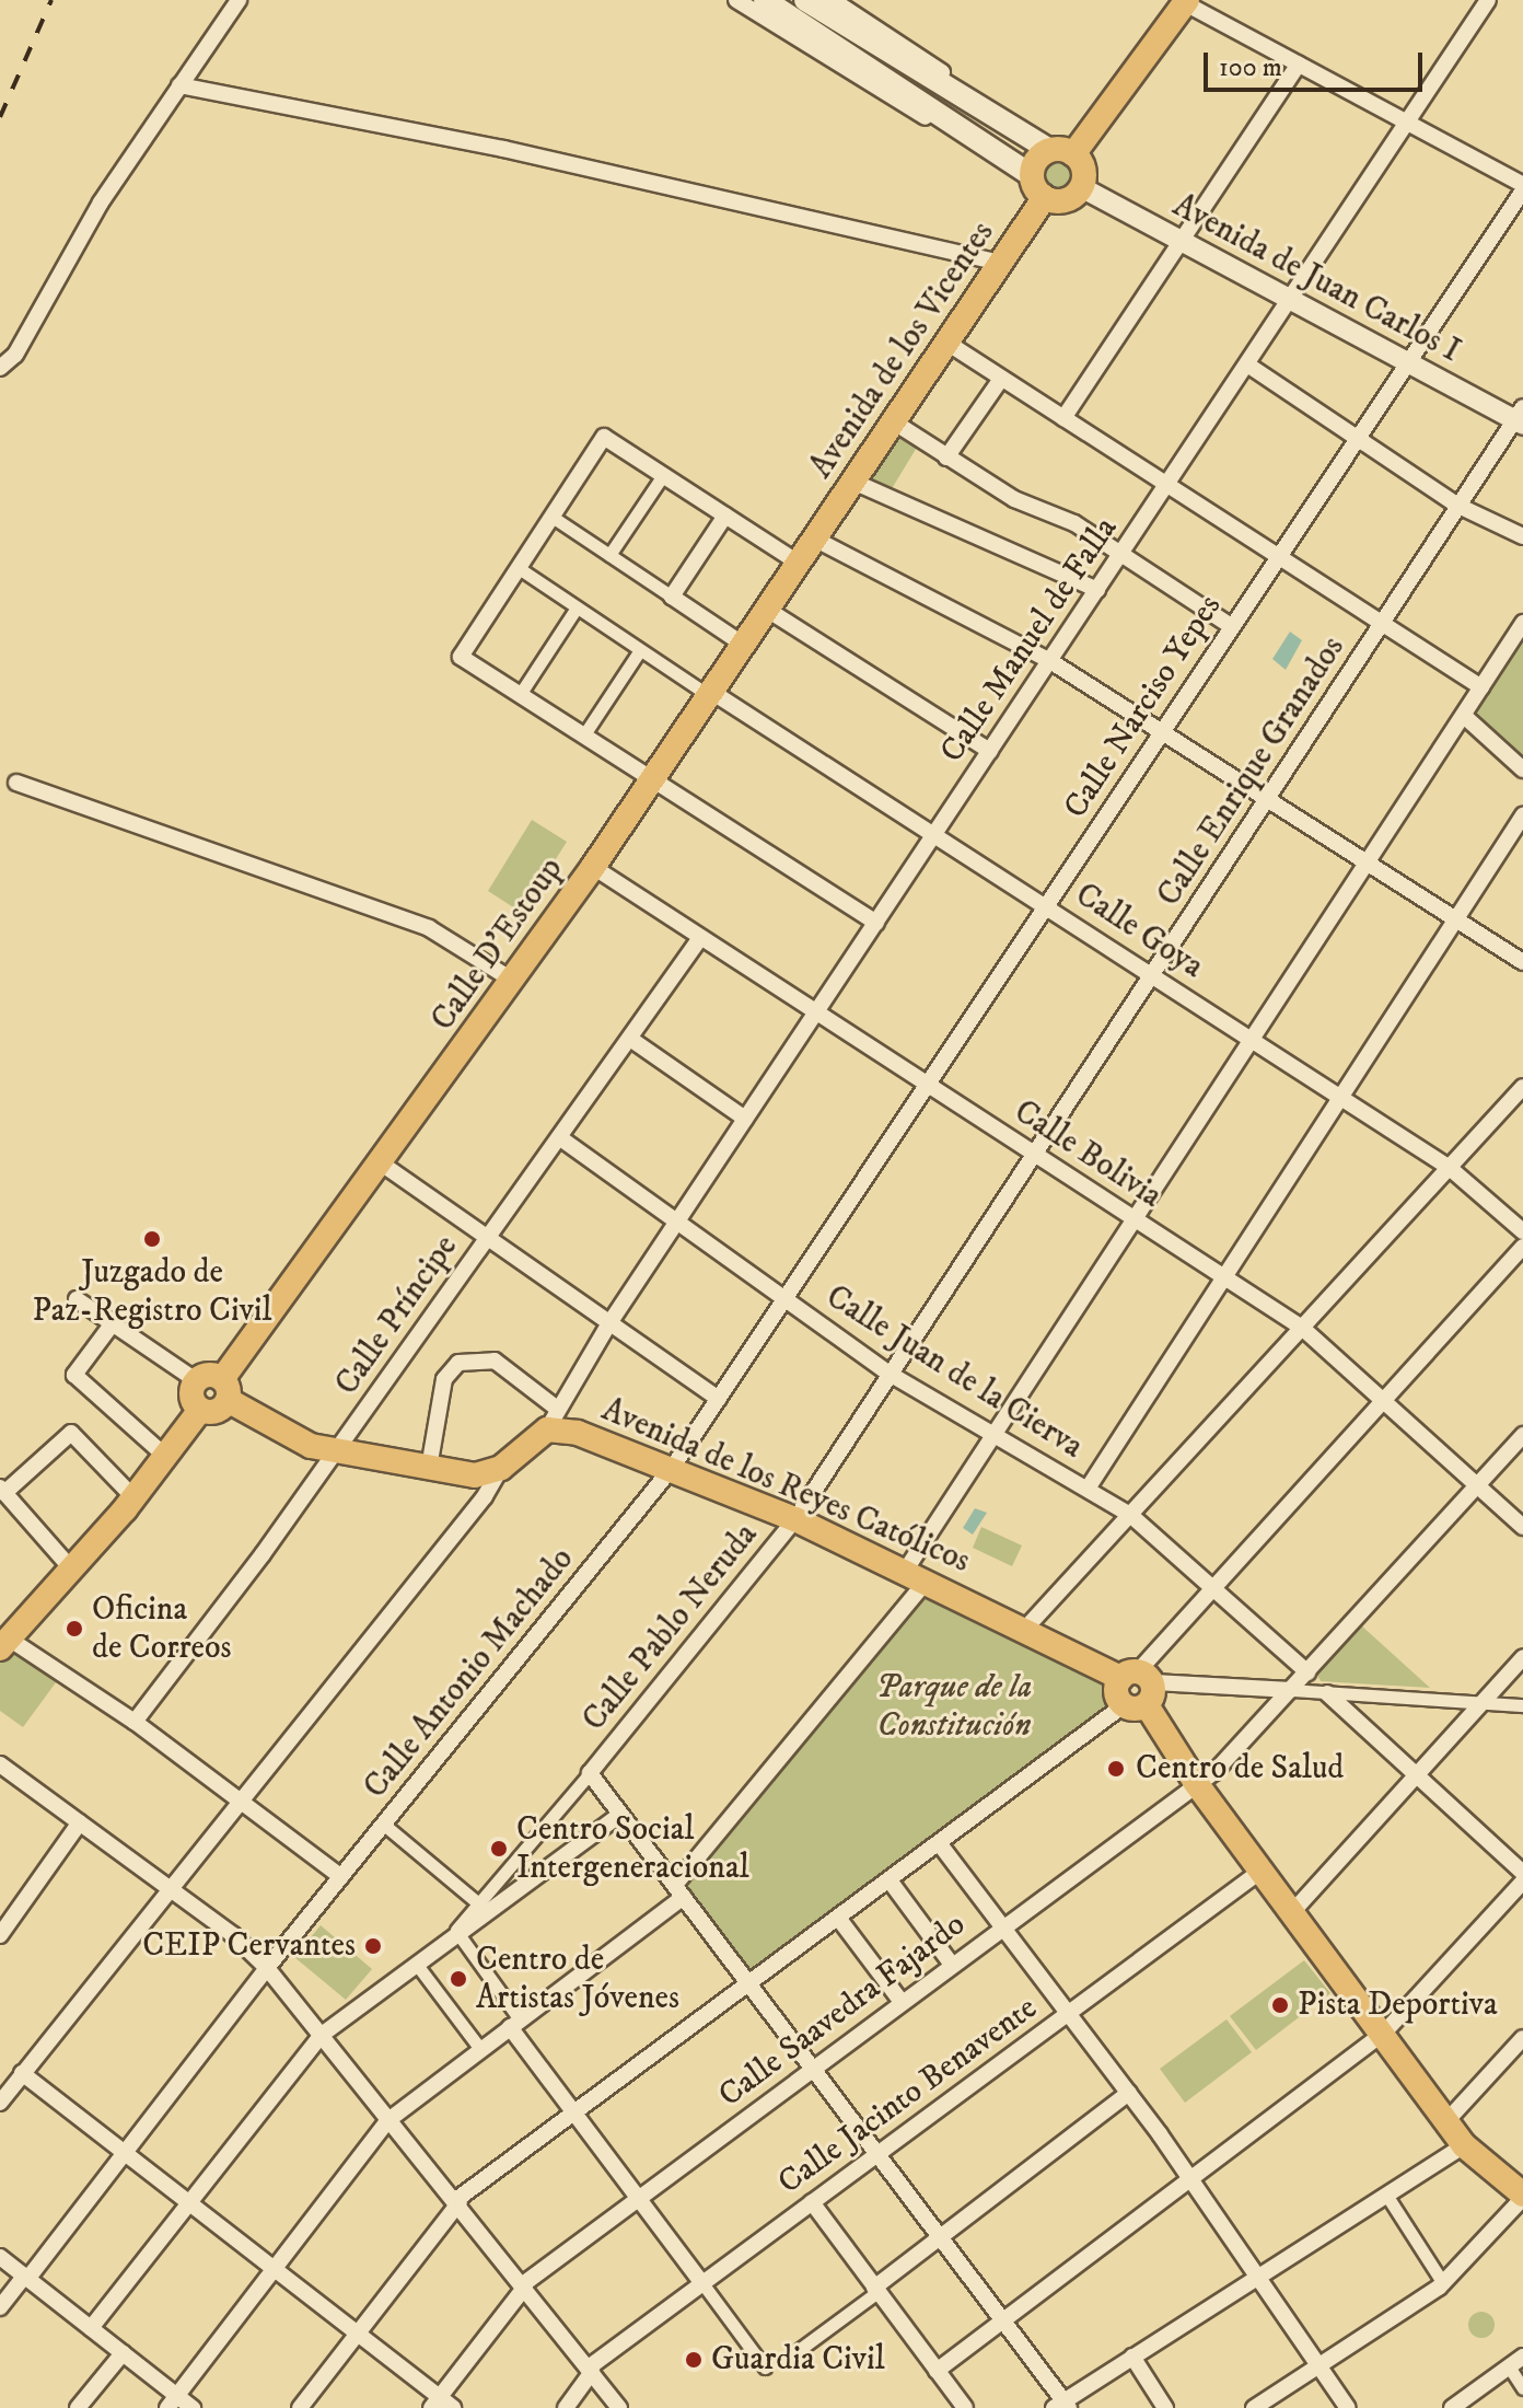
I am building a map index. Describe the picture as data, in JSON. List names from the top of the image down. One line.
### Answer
{"streets":{"main road":["Avenida de los Vicentes","Calle D'Estoup","Avenida de los Reyes Católicos"],"street":["Avenida de Juan Carlos I","Calle Manuel de Falla","Calle Narciso Yepes","Calle Enrique Granados","Calle Goya","Calle Bolivia","Calle Príncipe","Calle Juan de la Cierva","Calle Pablo Neruda","Calle Antonio Machado","Calle Saavedra Fajardo","Calle Jacinto Benavente"]},"crossings":[["Avenida de Juan Carlos I","Avenida de los Vicentes"],["Avenida de Juan Carlos I","Calle Manuel de Falla"],["Avenida de Juan Carlos I","Calle Narciso Yepes"],["Avenida de Juan Carlos I","Calle Enrique Granados"],["Avenida de los Vicentes","Calle D'Estoup"],["Calle Manuel de Falla","Calle Goya"],["Calle Manuel de Falla","Calle Bolivia"],["Calle Manuel de Falla","Calle Juan de la Cierva"],["Calle Manuel de Falla","Avenida de los Reyes Católicos"],["Calle Narciso Yepes","Calle Goya"],["Calle Narciso Yepes","Calle Bolivia"],["Calle Narciso Yepes","Calle Antonio Machado"],["Calle Enrique Granados","Calle Goya"],["Calle Enrique Granados","Calle Bolivia"],["Calle Enrique Granados","Calle Pablo Neruda"],["Calle Goya","Calle D'Estoup"],["Calle D'Estoup","Calle Bolivia"],["Calle Bolivia","Calle Príncipe"],["Calle Bolivia","Calle Pablo Neruda"],["Calle Bolivia","Calle Antonio Machado"],["Calle Bolivia","Calle Saavedra Fajardo"],["Calle Príncipe","Calle Juan de la Cierva"],["Calle Juan de la Cierva","Calle Pablo Neruda"],["Calle Juan de la Cierva","Calle Antonio Machado"],["Calle Juan de la Cierva","Calle Saavedra Fajardo"],["Avenida de los Reyes Católicos","Calle Pablo Neruda"],["Avenida de los Reyes Católicos","Calle Antonio Machado"]],"parks":["Parque de la Constitución"],"places":["Juzgado de Paz-Registro Civil","Oficina de Correos","Centro de Salud","Centro Social Intergeneracional","CEIP Cervantes","Centro de Artistas Jóvenes","Pista Deportiva","Guardia Civil"],"scale_bar":"100 m"}
